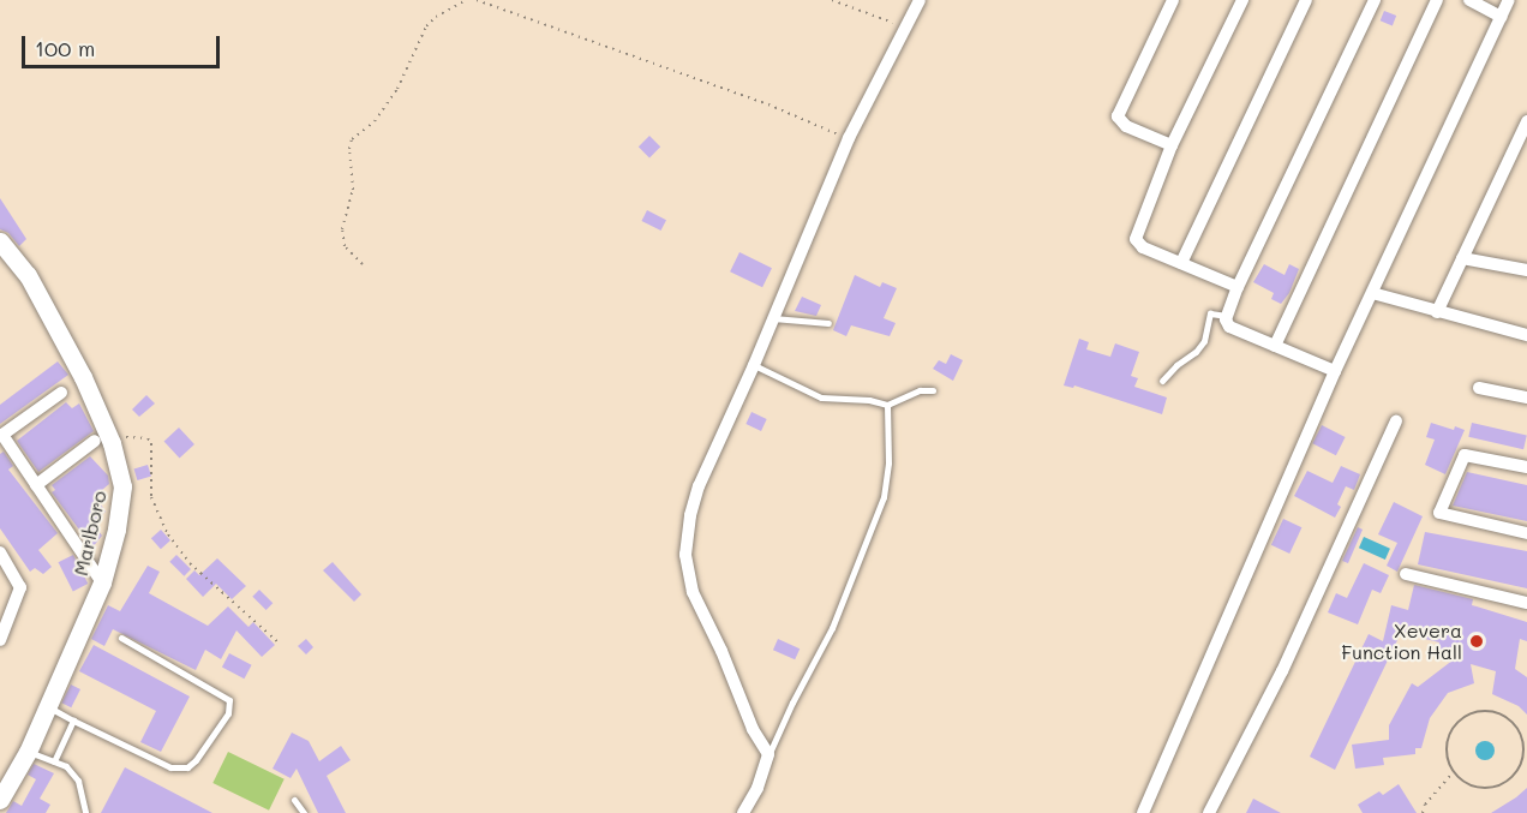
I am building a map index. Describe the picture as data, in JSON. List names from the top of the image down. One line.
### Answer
{"streets":{"street":["Marlboro"]},"places":["Xevera Function Hall"],"scale_bar":"100 m"}
